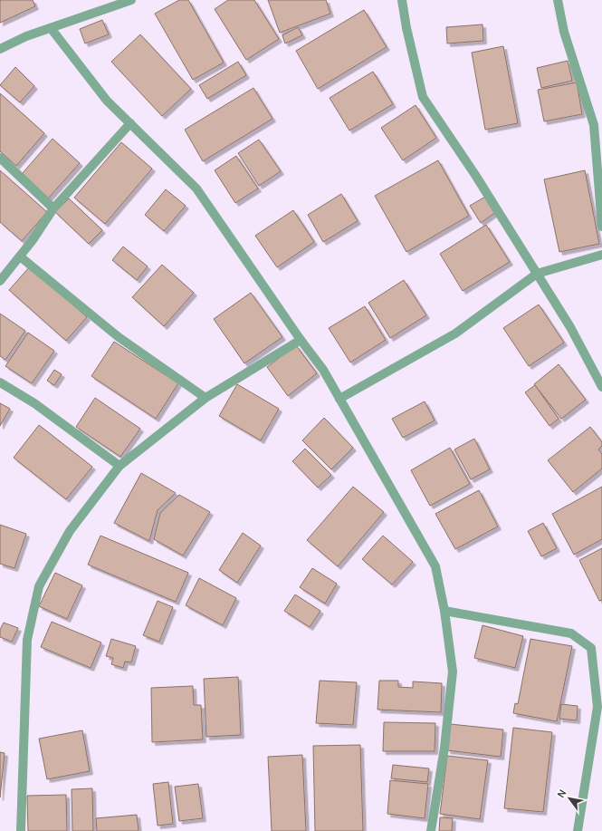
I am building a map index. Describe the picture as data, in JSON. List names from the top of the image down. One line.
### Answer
{"north":"top left"}
